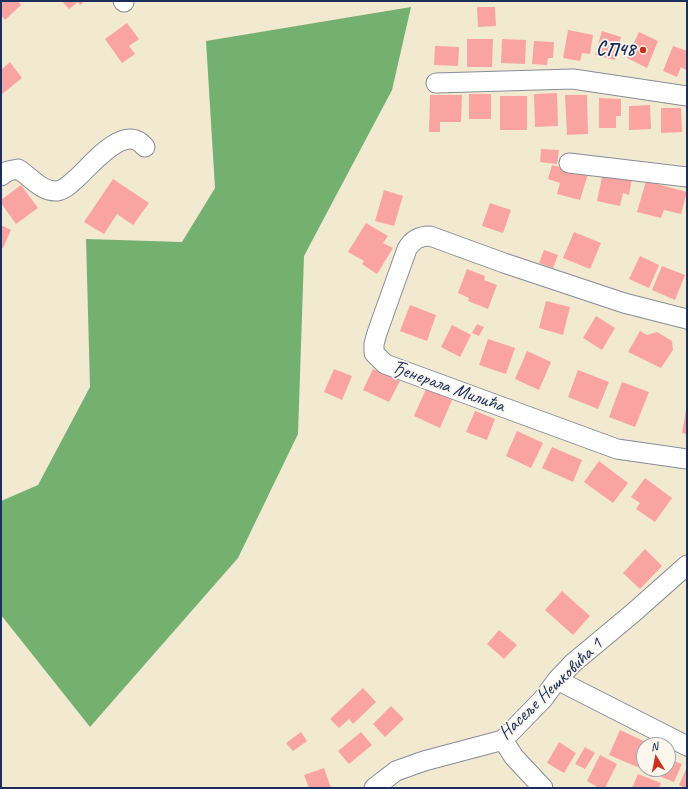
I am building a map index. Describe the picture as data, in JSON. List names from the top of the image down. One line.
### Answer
{"streets":{"street":["Ђенерала Милића","Насеље Нешковића 1"]},"places":["СП48"],"north":"top"}
